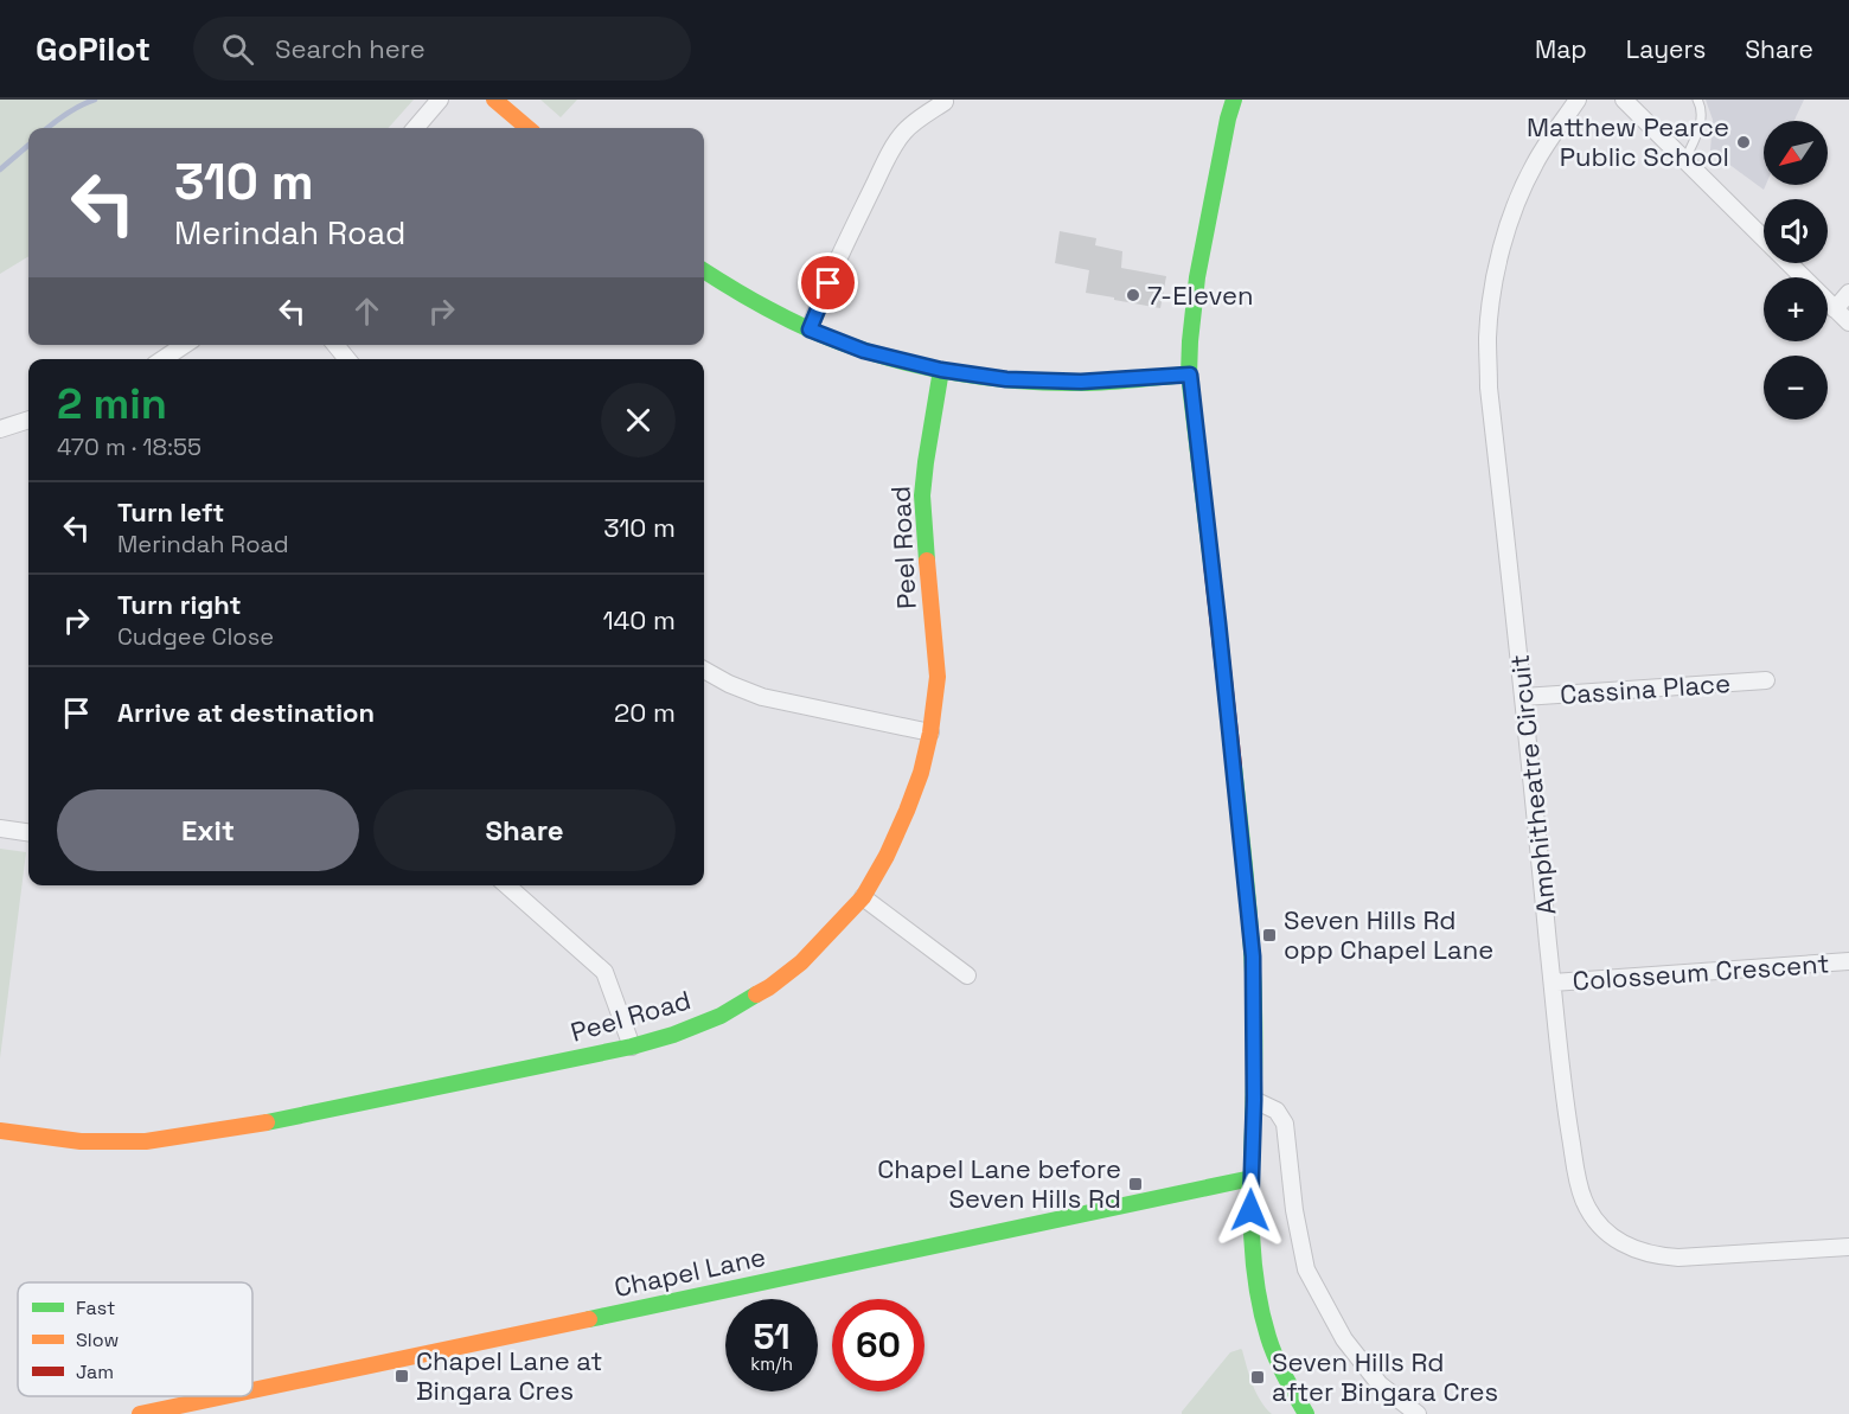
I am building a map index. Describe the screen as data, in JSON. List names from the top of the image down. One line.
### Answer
{"streets":{"main road":["Peel Road","Chapel Lane"],"street":["Cassina Place","Amphitheatre Circuit","Colosseum Crescent"]},"crossings":[["Cassina Place","Amphitheatre Circuit"],["Amphitheatre Circuit","Colosseum Crescent"]],"places":{"other":["Matthew Pearce Public School","7-Eleven"],"transit":["Seven Hills Rd opp Chapel Lane","Chapel Lane before Seven Hills Rd","Chapel Lane at Bingara Cres","Seven Hills Rd after Bingara Cres"]},"legend":["Fast","Slow","Jam"],"north":"bottom left","page":{"header":"GoPilot","search":"Search here","nav":["Map","Layers","Share"],"map_buttons":["+","−"],"turn":["310 m","Merindah Road"],"heading":["2 min","470 m · 18:55"],"list":[{"name":"Turn left","note":"Merindah Road","value":"310 m"},{"name":"Turn right","note":"Cudgee Close","value":"140 m"},{"name":"Arrive at destination","value":"20 m"}],"buttons":["Exit","Share"],"speed":"51 km/h","limit":"60"}}
